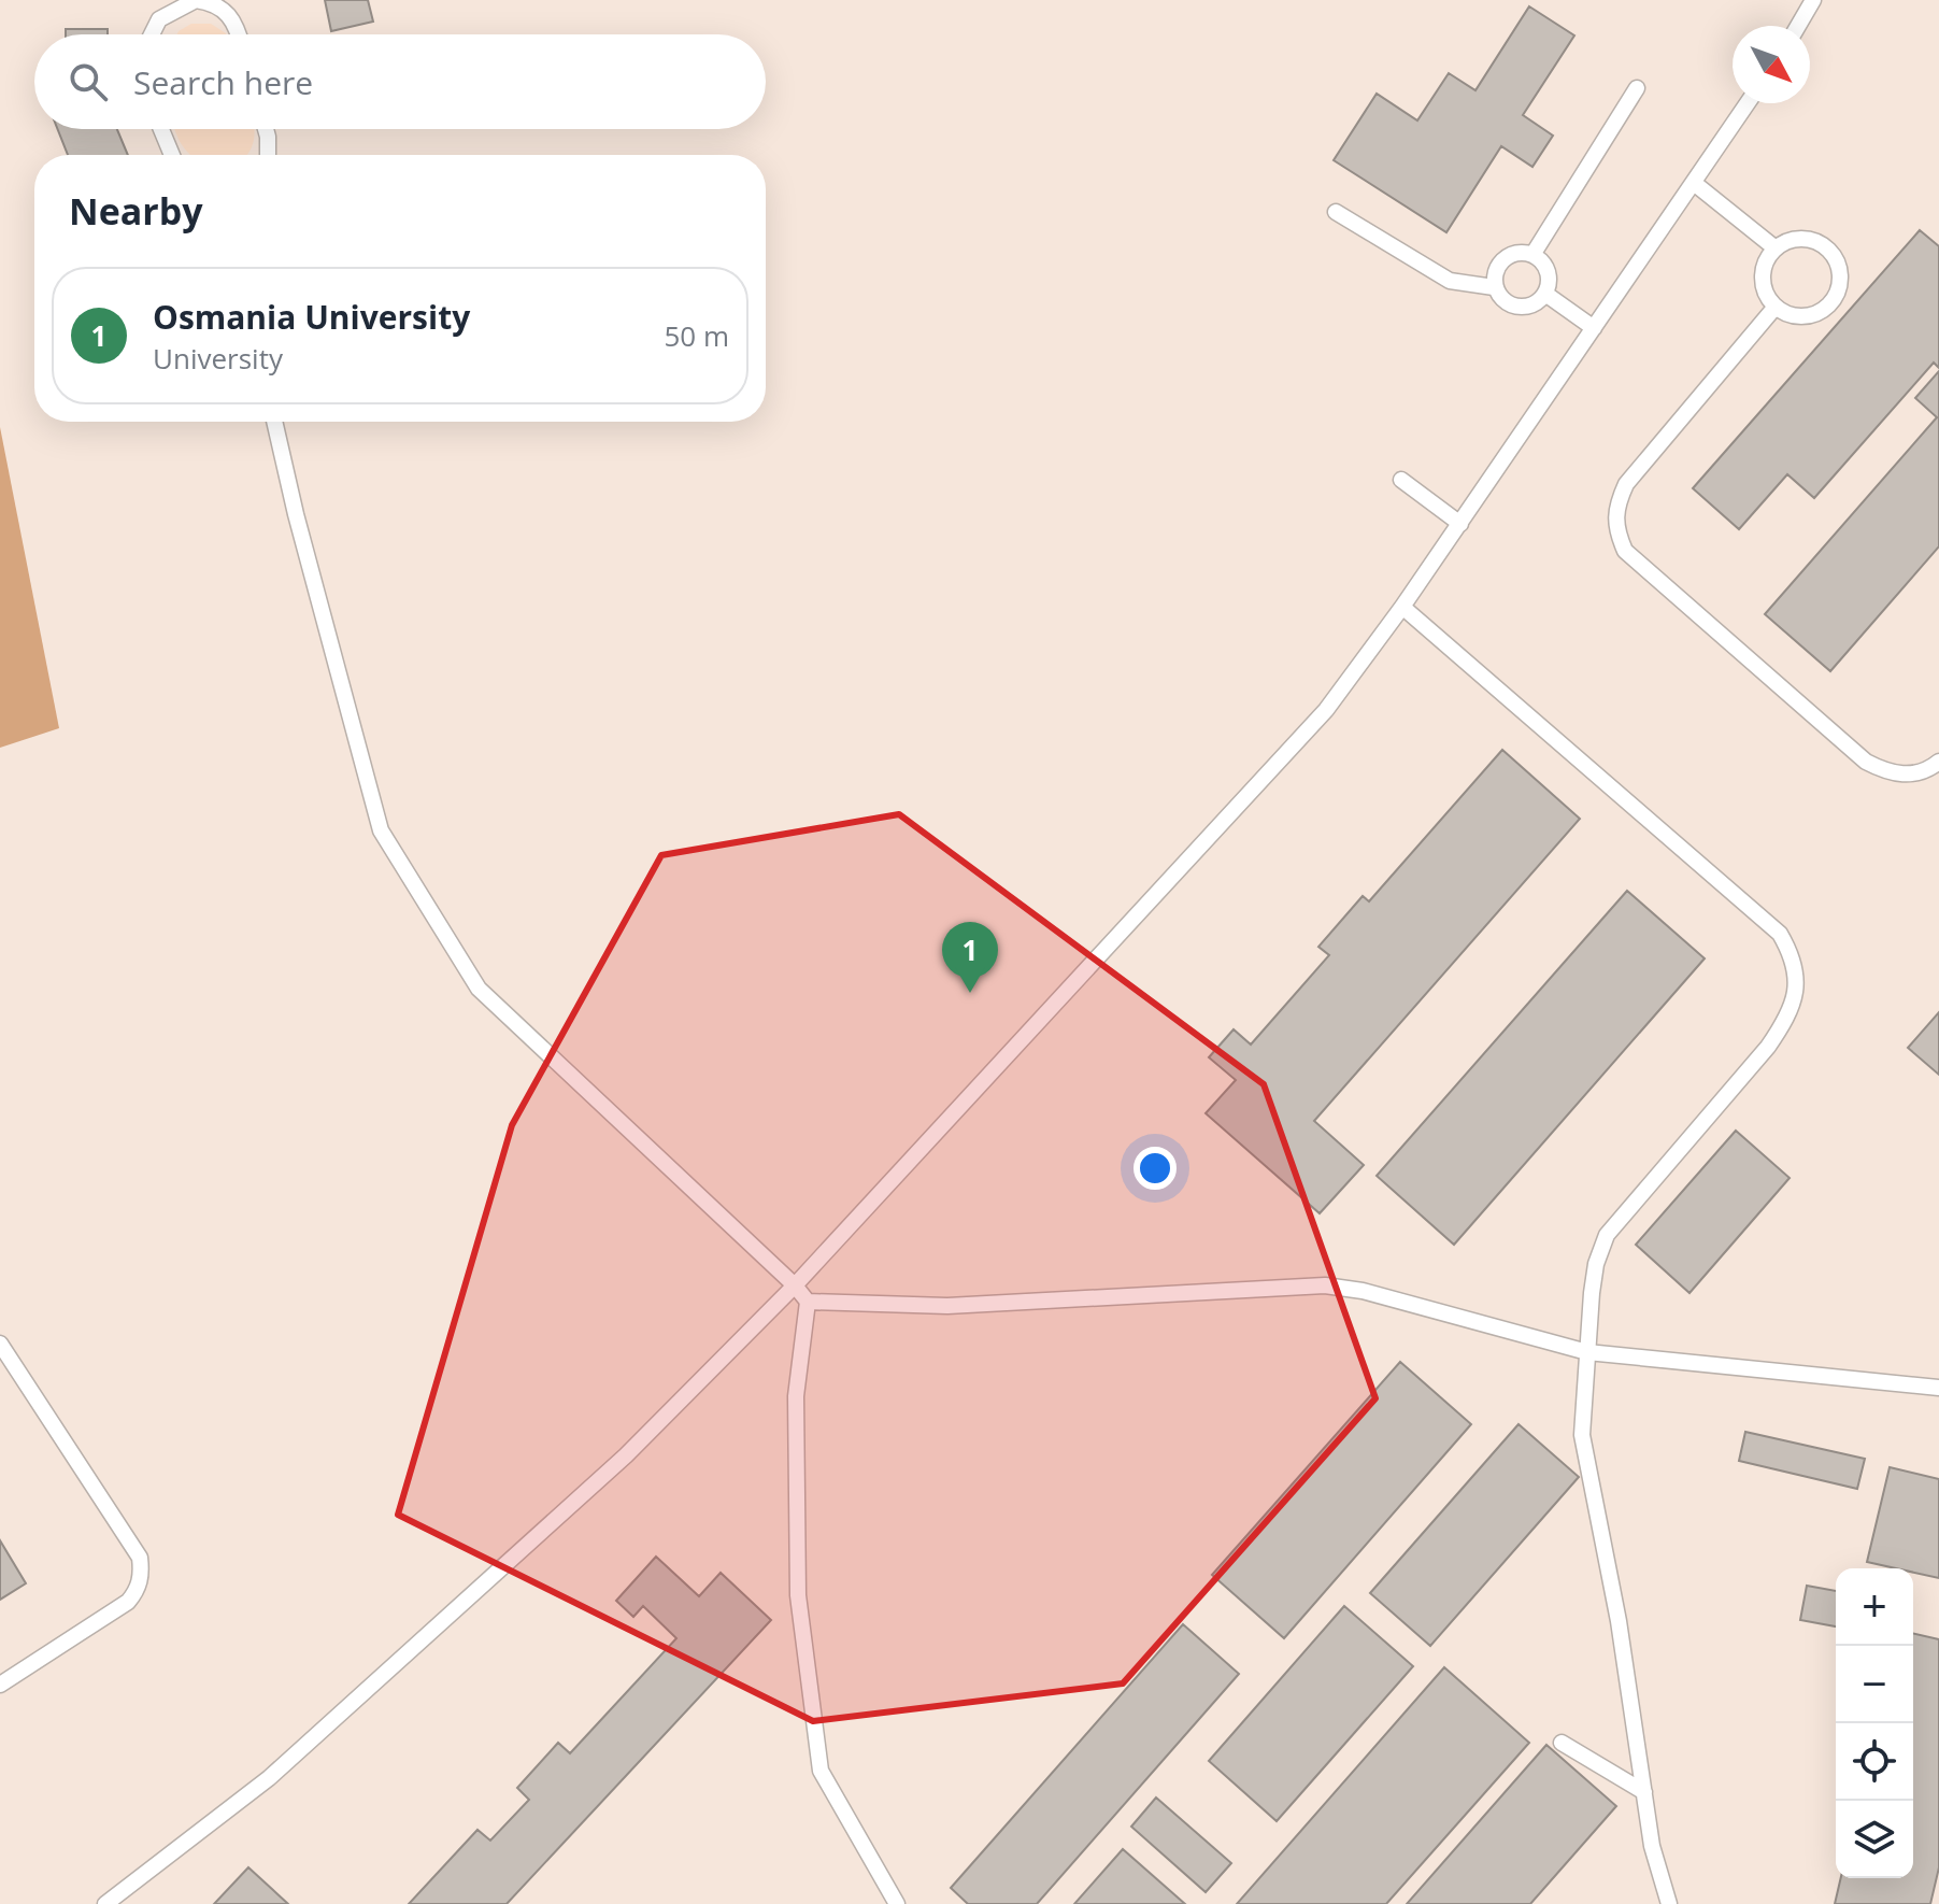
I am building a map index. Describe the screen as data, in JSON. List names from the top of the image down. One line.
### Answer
{"north":"bottom right","page":{"search":"Search here","heading":"Nearby","list":[{"mark":"1","name":"Osmania University","note":"University","value":"50 m"}],"pins":"1","map_buttons":["+","−"]}}
